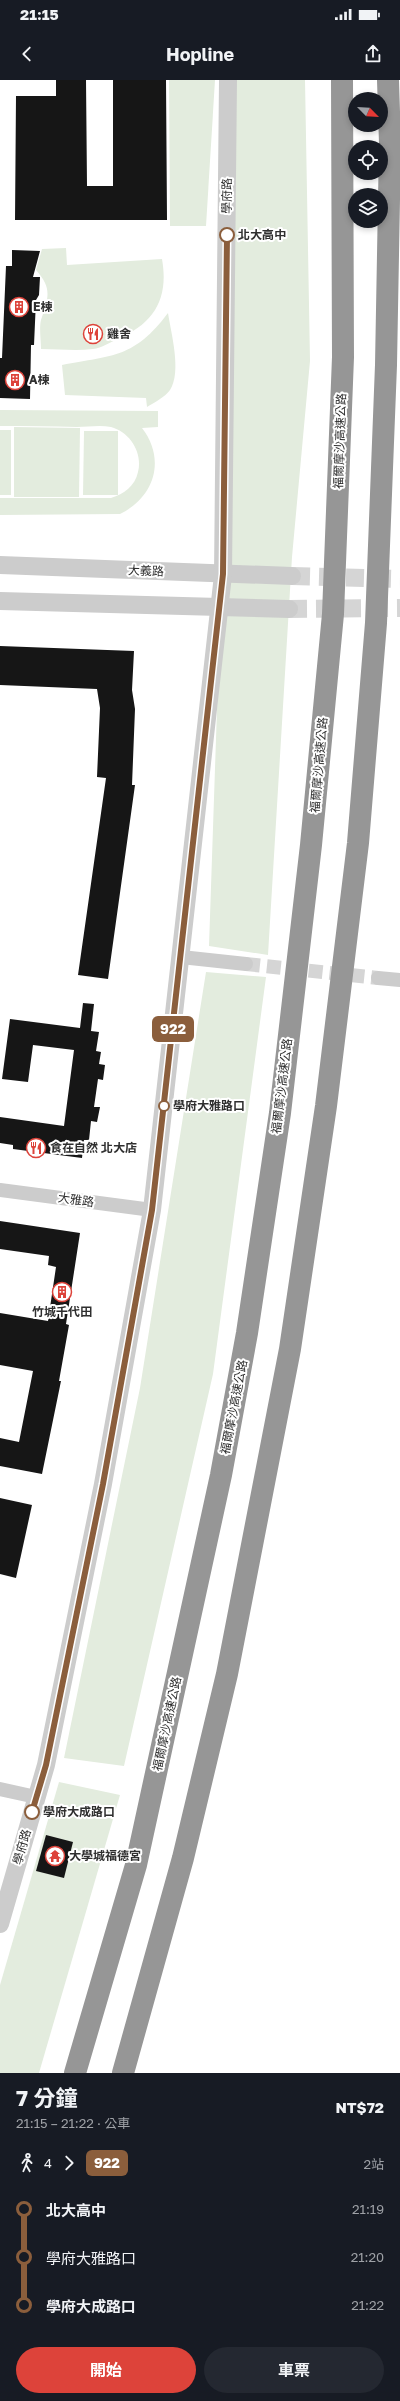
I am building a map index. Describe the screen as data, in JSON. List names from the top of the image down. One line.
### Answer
{"streets":{"highway":["福爾摩沙高速公路"],"street":["學府路","大義路","大雅路"]},"crossings":[["學府路","大義路"],["學府路","大雅路"]],"places":{"other":["北大高中","學府大雅路口","學府大成路口"],"building":["E棟","A棟","竹城千代田"],"restaurant":["雞舍","食在自然 北大店"],"temple":["大學城福德宮"]},"lines":["bus line 922"],"north":"bottom right","page":{"status":"21:15","header":"Hopline","on_map":"922","heading":["7 分鐘","21:15 – 21:22 · 公車","NT$72"],"legs":["4","922","2站"],"list":[{"name":"北大高中","value":"21:19"},{"name":"學府大雅路口","value":"21:20"},{"name":"學府大成路口","value":"21:22"}],"buttons":["開始","車票"]}}
